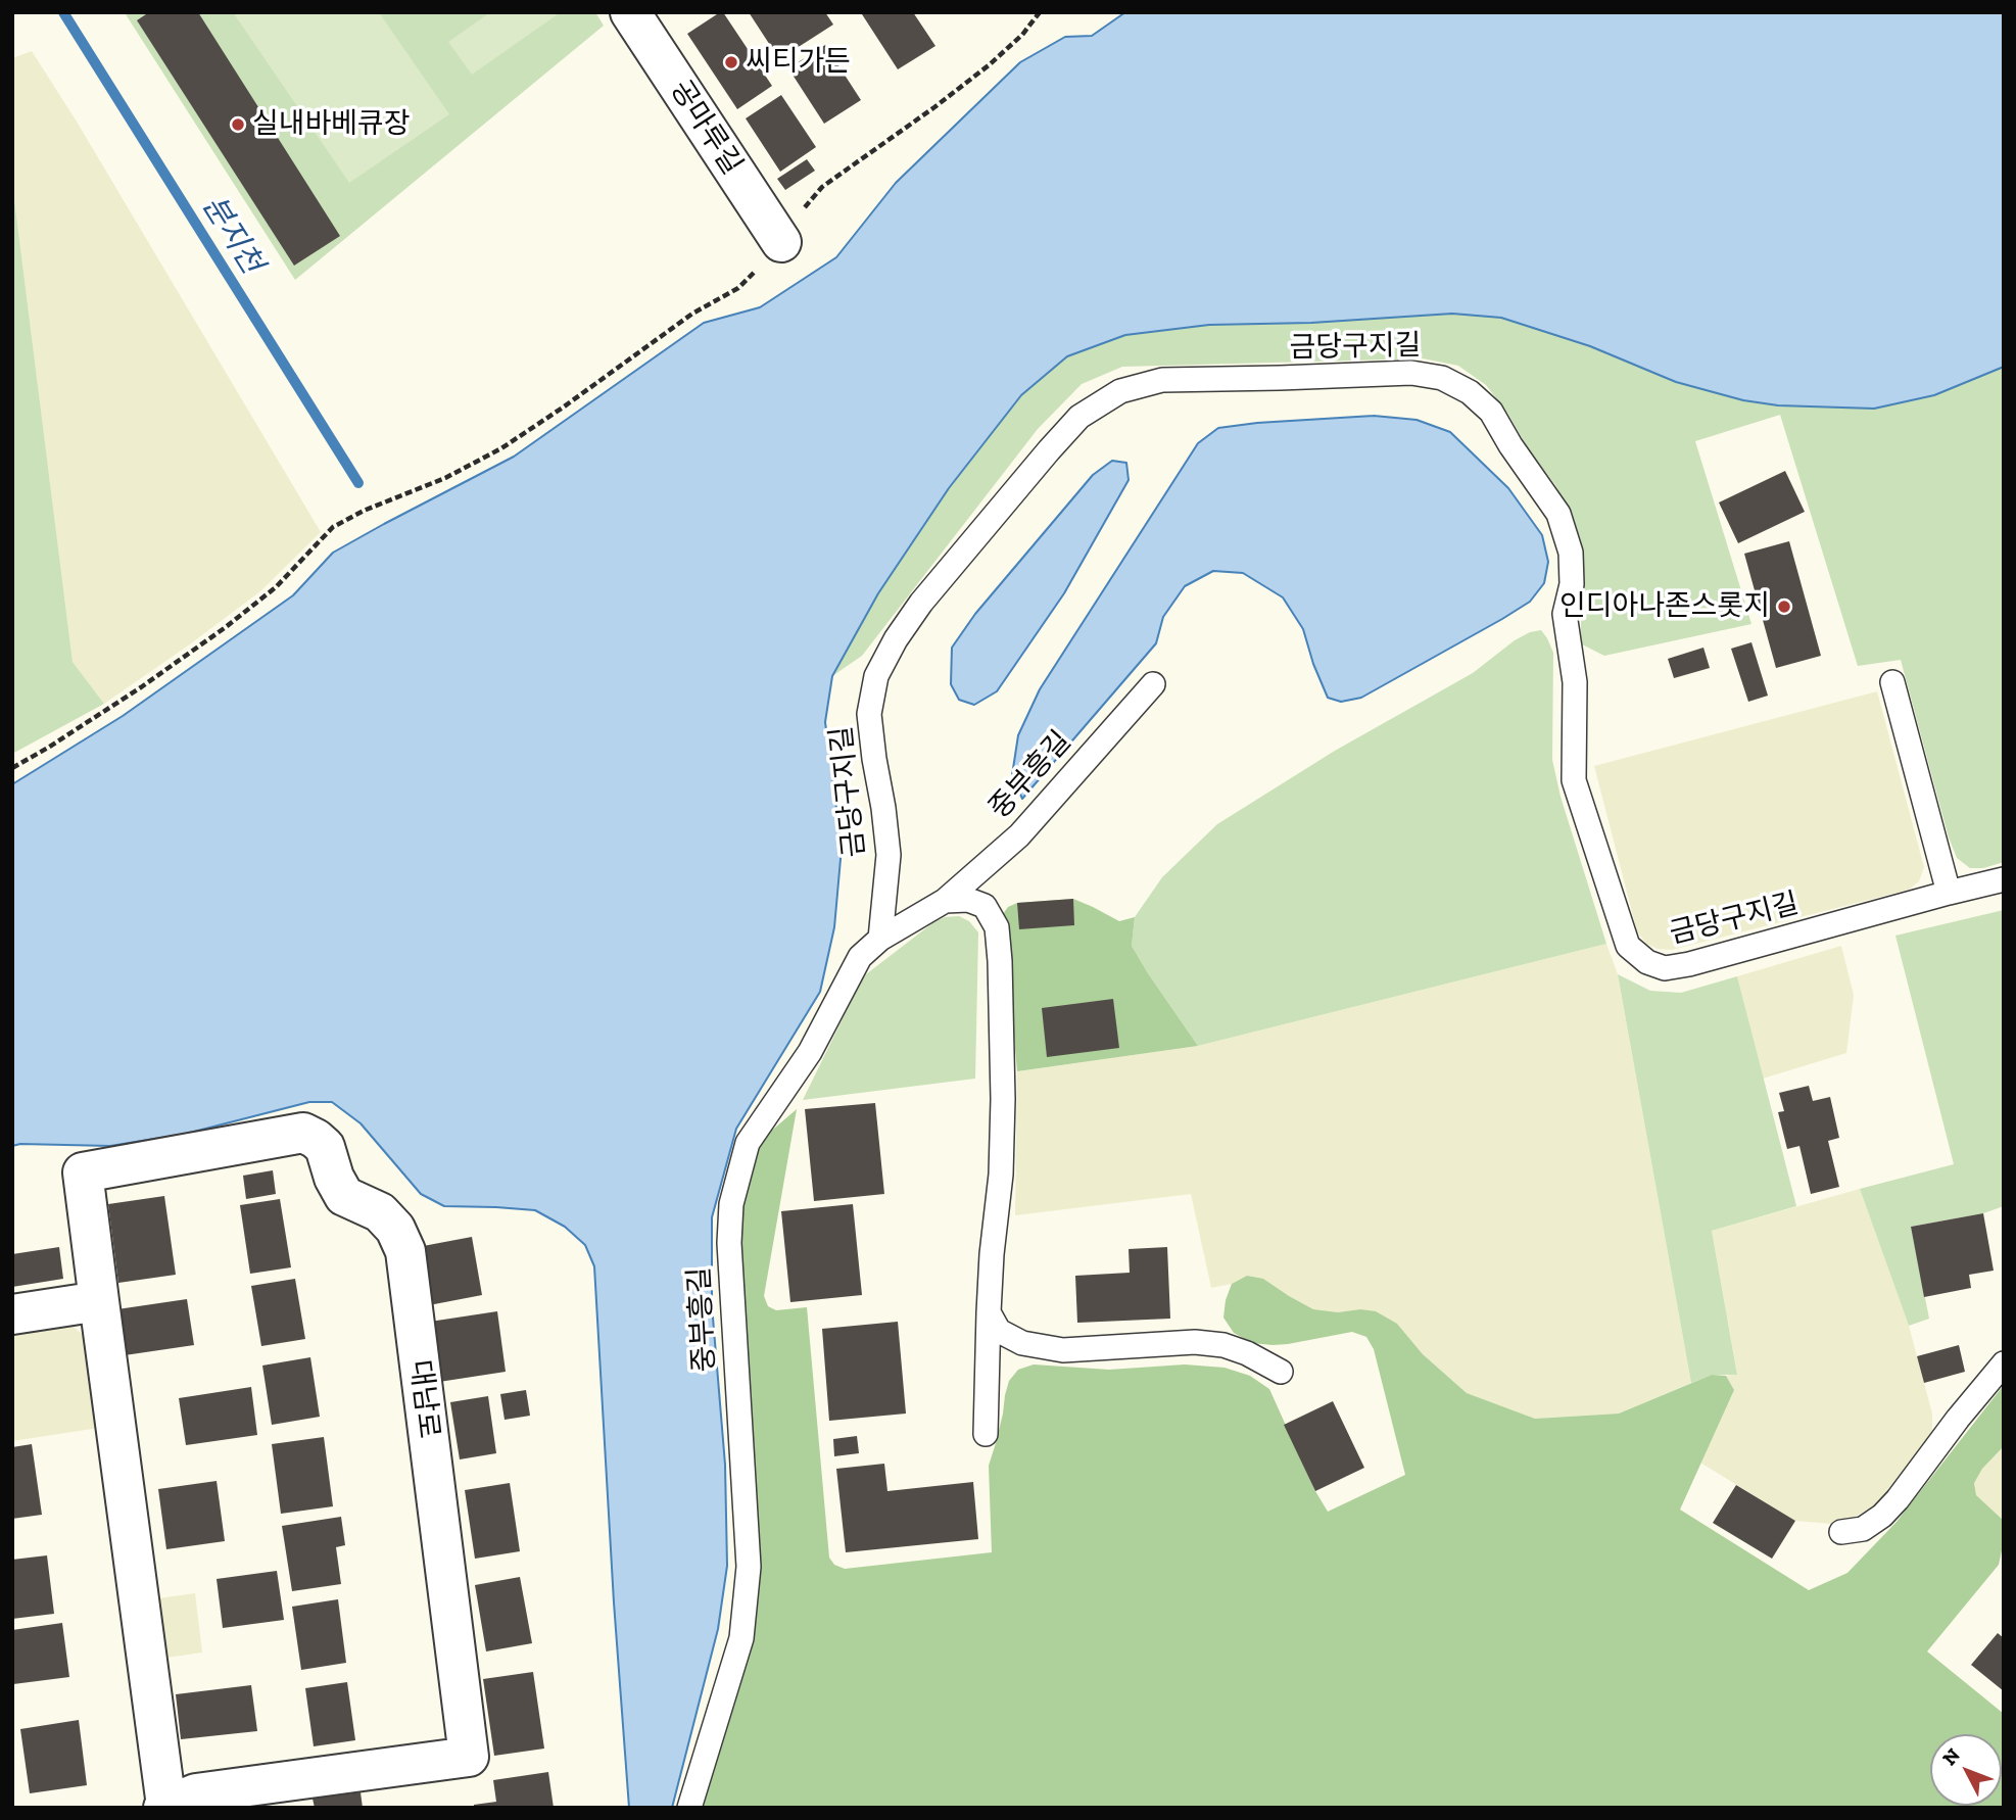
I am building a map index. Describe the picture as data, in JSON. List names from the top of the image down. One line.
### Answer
{"streets":{"street":["공마루길","대남로"],"lane":["금당구지길","중부흥길"]},"crossings":[["금당구지길","중부흥길"]],"water":["분지천"],"places":["씨티가든","실내바베큐장","인디아나존스롯지"],"north":"top left"}
